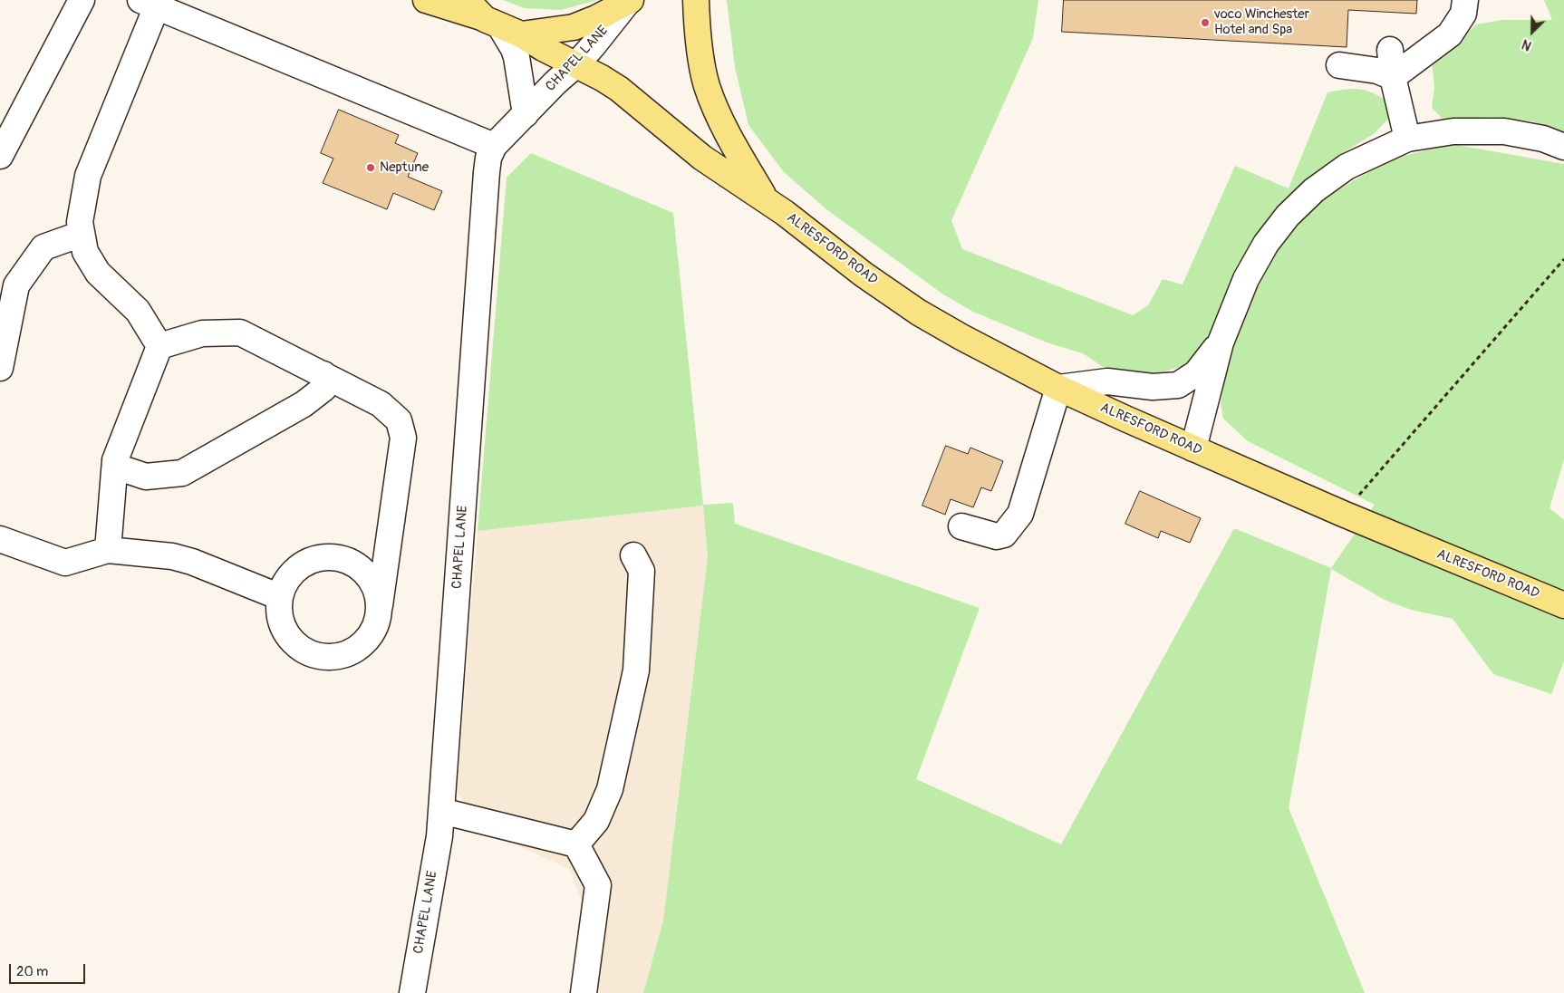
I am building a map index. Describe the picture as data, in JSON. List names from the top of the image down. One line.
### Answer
{"streets":{"main road":["ALRESFORD ROAD"],"street":["CHAPEL LANE"]},"crossings":[["CHAPEL LANE","ALRESFORD ROAD"]],"places":["voco Winchester Hotel and Spa","Neptune"],"scale_bar":"20 m","north":"bottom left"}
